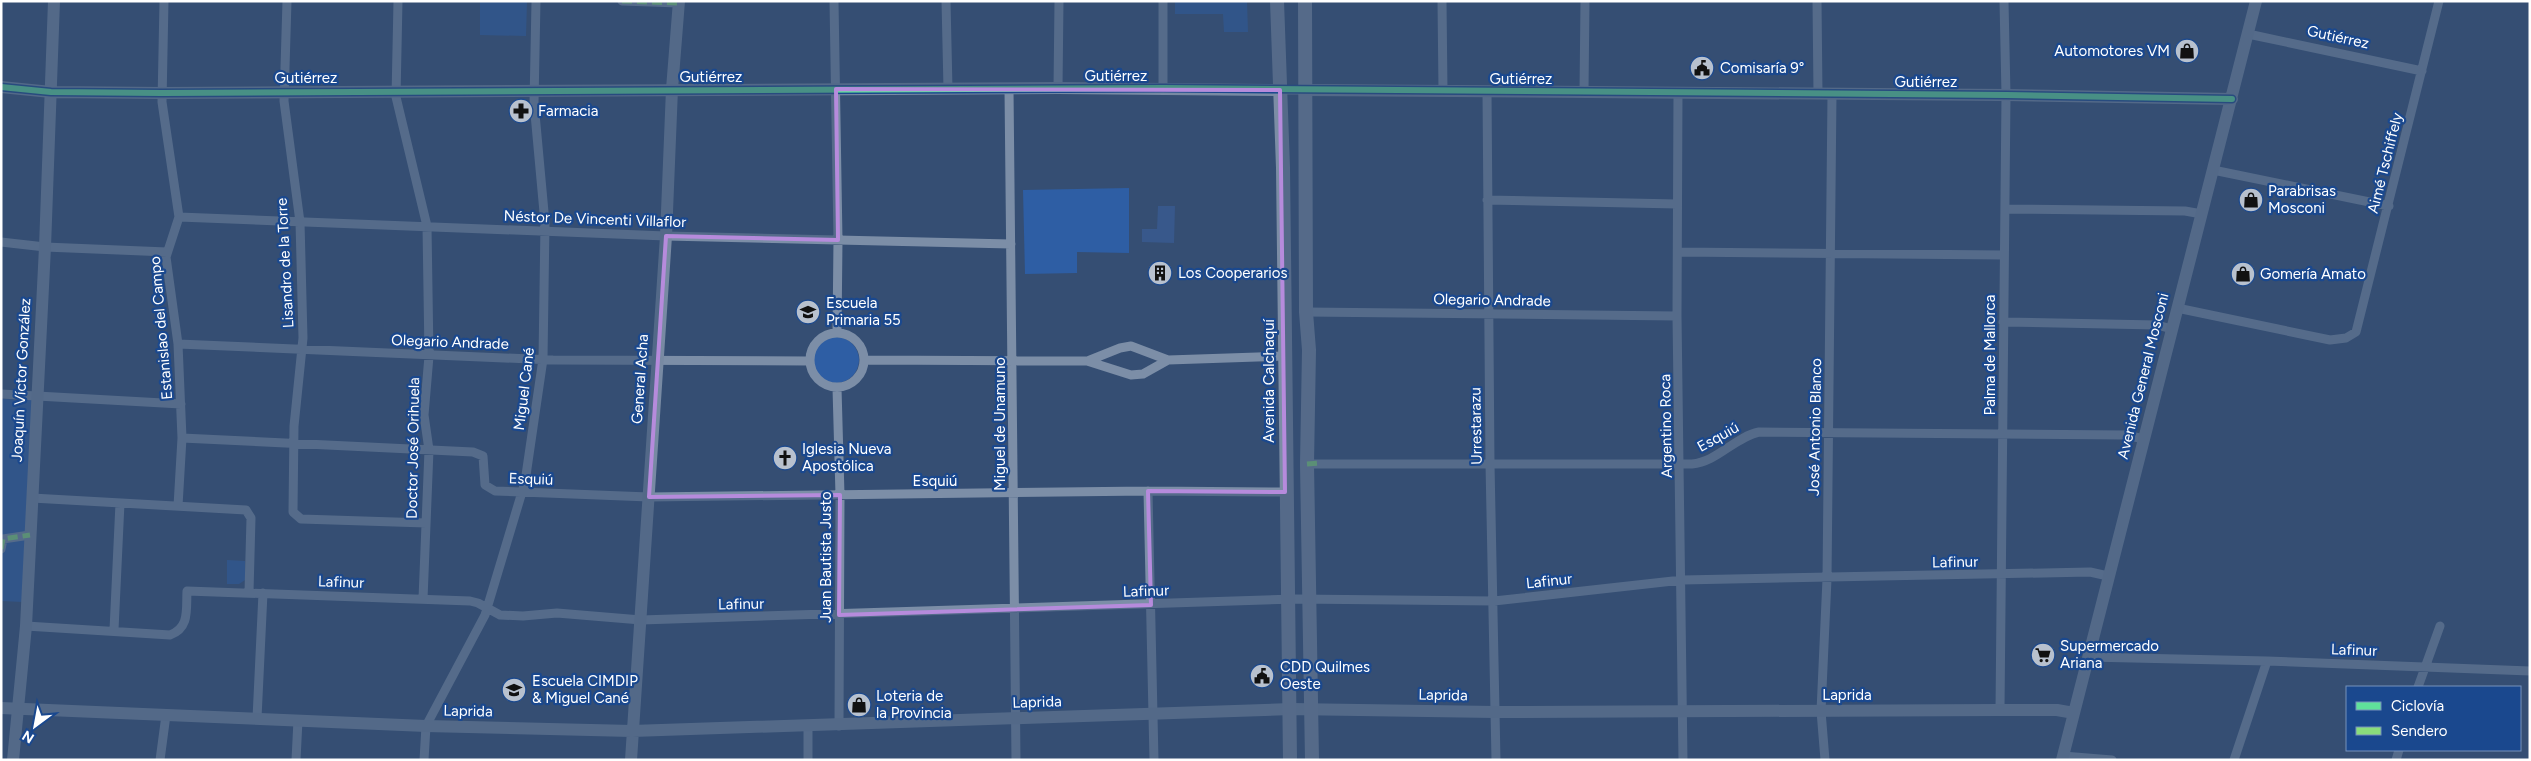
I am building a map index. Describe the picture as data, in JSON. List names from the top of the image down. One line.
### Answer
{"streets":{"main road":["Avenida Calchaquí"],"street":["Gutiérrez","Aimé Tschiffely","Néstor De Vincenti Villaflor","Lisandro de la Torre","Olegario Andrade","Estanislao del Campo","Palma de Mallorca","Avenida General Mosconi","General Acha","Joaquín Víctor González","Miguel Cané","Miguel de Unamuno","Urrestarazu","Argentino Roca","José Antonio Blanco","Esquiú","Doctor José Orihuela","Juan Bautista Justo","Lafinur","Laprida"]},"crossings":[["Gutiérrez","Aimé Tschiffely"],["Gutiérrez","Lisandro de la Torre"],["Gutiérrez","Estanislao del Campo"],["Gutiérrez","Palma de Mallorca"],["Gutiérrez","Avenida General Mosconi"],["Gutiérrez","General Acha"],["Gutiérrez","Joaquín Víctor González"],["Gutiérrez","Avenida Calchaquí"],["Gutiérrez","Miguel Cané"],["Gutiérrez","Miguel de Unamuno"],["Gutiérrez","Urrestarazu"],["Gutiérrez","Argentino Roca"],["Gutiérrez","José Antonio Blanco"],["Gutiérrez","Doctor José Orihuela"],["Aimé Tschiffely","Avenida General Mosconi"],["Néstor De Vincenti Villaflor","Lisandro de la Torre"],["Néstor De Vincenti Villaflor","Estanislao del Campo"],["Néstor De Vincenti Villaflor","General Acha"],["Néstor De Vincenti Villaflor","Miguel Cané"],["Néstor De Vincenti Villaflor","Miguel de Unamuno"],["Néstor De Vincenti Villaflor","Doctor José Orihuela"],["Lisandro de la Torre","Olegario Andrade"],["Lisandro de la Torre","Doctor José Orihuela"],["Olegario Andrade","Estanislao del Campo"],["Olegario Andrade","General Acha"],["Olegario Andrade","Miguel Cané"],["Olegario Andrade","Urrestarazu"],["Olegario Andrade","Argentino Roca"],["Olegario Andrade","Doctor José Orihuela"],["Olegario Andrade","Juan Bautista Justo"],["Palma de Mallorca","Esquiú"],["Palma de Mallorca","Lafinur"],["Palma de Mallorca","Laprida"],["Avenida General Mosconi","Esquiú"],["Avenida General Mosconi","Lafinur"],["Avenida General Mosconi","Laprida"],["General Acha","Esquiú"],["General Acha","Lafinur"],["General Acha","Laprida"],["Joaquín Víctor González","Laprida"],["Avenida Calchaquí","Esquiú"],["Avenida Calchaquí","Lafinur"],["Avenida Calchaquí","Laprida"],["Miguel Cané","Esquiú"],["Miguel Cané","Lafinur"],["Miguel Cané","Laprida"],["Miguel de Unamuno","Esquiú"],["Miguel de Unamuno","Lafinur"],["Miguel de Unamuno","Laprida"],["Urrestarazu","Esquiú"],["Urrestarazu","Lafinur"],["Urrestarazu","Laprida"],["Argentino Roca","Esquiú"],["Argentino Roca","Lafinur"],["Argentino Roca","Laprida"],["José Antonio Blanco","Esquiú"],["José Antonio Blanco","Lafinur"],["José Antonio Blanco","Laprida"],["Esquiú","Doctor José Orihuela"],["Esquiú","Juan Bautista Justo"],["Doctor José Orihuela","Lafinur"],["Juan Bautista Justo","Lafinur"],["Juan Bautista Justo","Laprida"]],"places":{"shop":["Automotores VM","Parabrisas Mosconi","Gomería Amato","Loteria de la Provincia"],"public building":["Comisaría 9°","CDD Quilmes Oeste"],"pharmacy":["Farmacia"],"building":["Los Cooperarios"],"school or university":["Escuela Primaria 55","Escuela CIMDIP & Miguel Cané"],"church":["Iglesia Nueva Apostólica"],"supermarket":["Supermercado Ariana"]},"legend":["Ciclovía","Sendero"],"north":"bottom left"}
